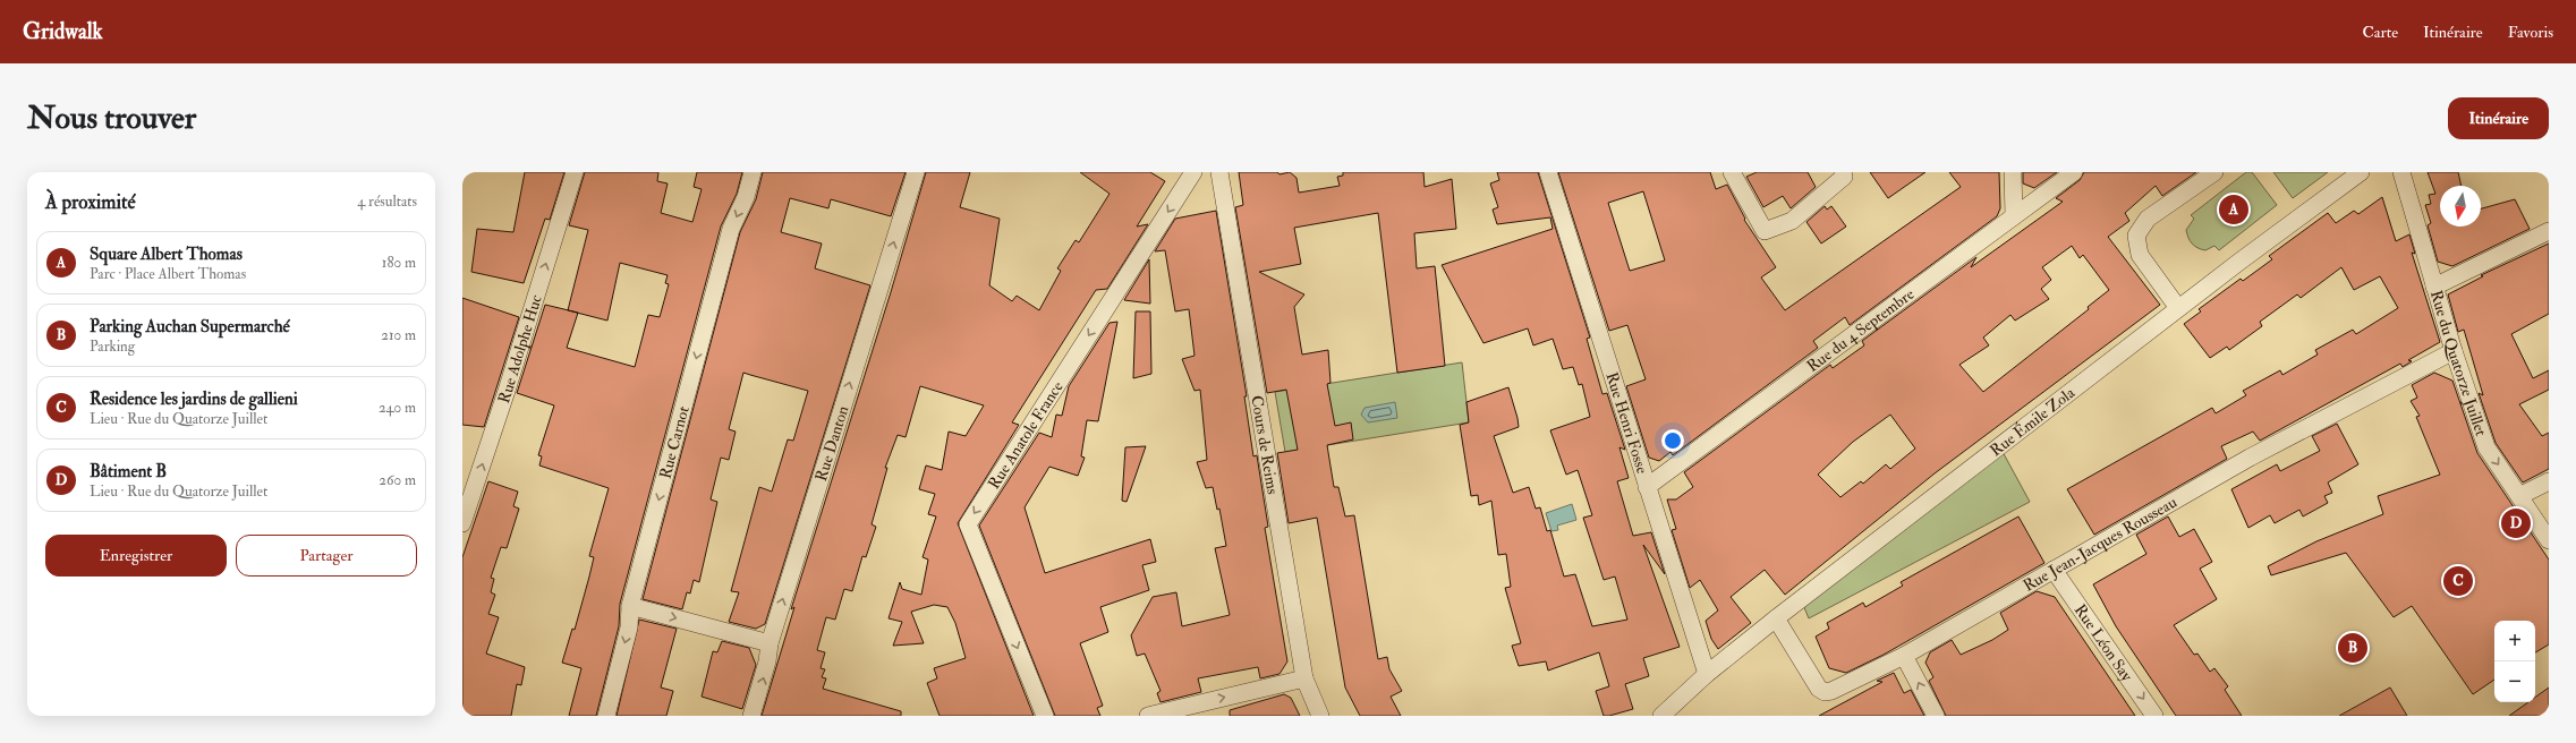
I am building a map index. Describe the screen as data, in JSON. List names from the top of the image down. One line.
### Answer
{"streets":{"street":["Rue du 4 Septembre","Rue Adolphe Huc","Rue du Quatorze Juillet","Rue Émile Zola","Rue Henri Fosse","Rue Anatole France","Rue Carnot","Rue Danton","Cours de Reims","Rue Jean-Jacques Rousseau","Rue Léon Say"]},"crossings":[["Rue du 4 Septembre","Rue Henri Fosse"],["Rue du Quatorze Juillet","Rue Jean-Jacques Rousseau"],["Rue Émile Zola","Rue Henri Fosse"],["Rue Émile Zola","Rue Jean-Jacques Rousseau"],["Rue Jean-Jacques Rousseau","Rue Léon Say"]],"one_way":["Rue Adolphe Huc","Rue du Quatorze Juillet","Rue Anatole France","Rue Carnot","Rue Danton","Rue Léon Say"],"north":"bottom","page":{"header":"Gridwalk","nav":["Carte","Itinéraire","Favoris"],"buttons":["Itinéraire",["Enregistrer","Partager"]],"title":"Nous trouver","heading":["À proximité","4 résultats"],"pins":["A","D","C","B"],"list":[{"mark":"A","name":"Square Albert Thomas","note":"Parc · Place Albert Thomas","value":"180 m"},{"mark":"B","name":"Parking Auchan Supermarché","note":"Parking","value":"210 m"},{"mark":"C","name":"Residence les jardins de gallieni","note":"Lieu · Rue du Quatorze Juillet","value":"240 m"},{"mark":"D","name":"Bâtiment B","note":"Lieu · Rue du Quatorze Juillet","value":"260 m"}],"map_buttons":["+","−"]}}
